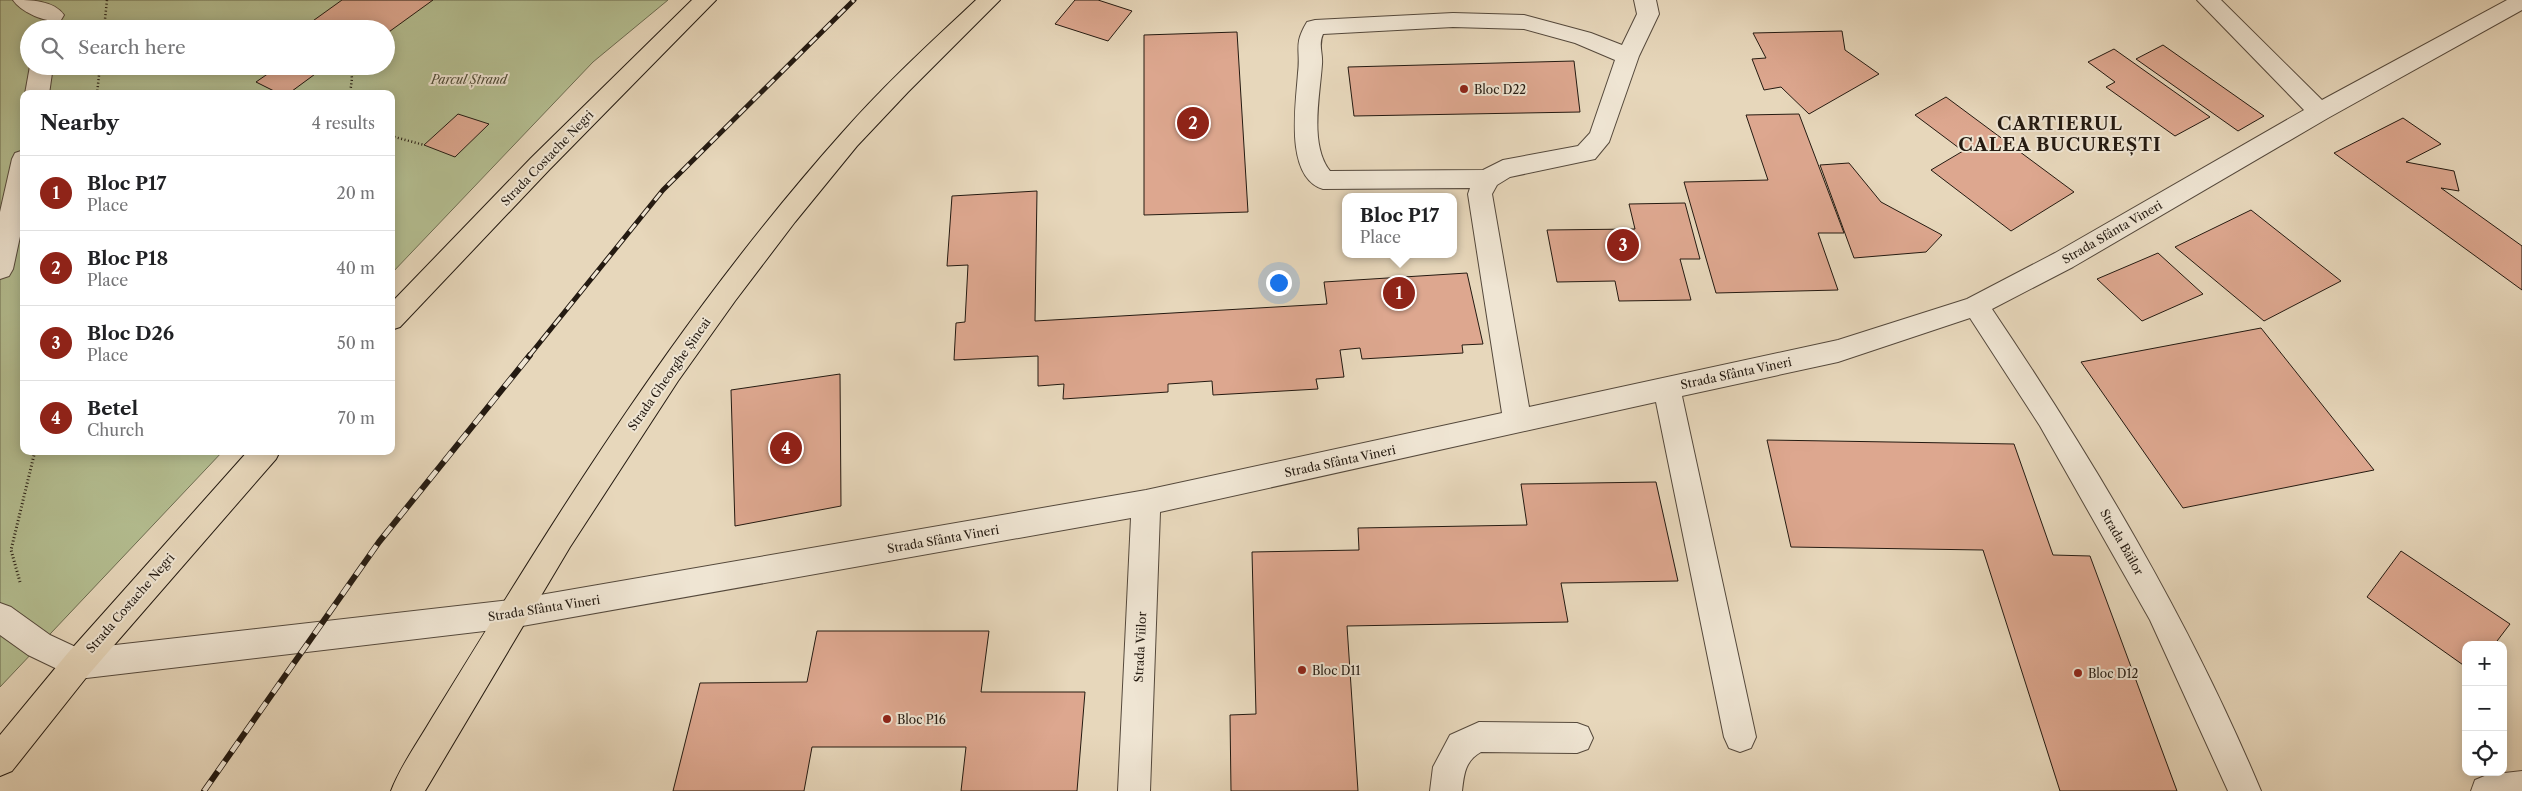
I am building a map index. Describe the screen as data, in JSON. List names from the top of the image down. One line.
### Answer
{"streets":{"main road":["Strada Costache Negri","Strada Gheorghe Șincai"],"street":["Strada Sfânta Vineri","Strada Băilor","Strada Viilor"]},"crossings":[["Strada Costache Negri","Strada Sfânta Vineri"],["Strada Sfânta Vineri","Strada Gheorghe Șincai"],["Strada Sfânta Vineri","Strada Băilor"],["Strada Sfânta Vineri","Strada Viilor"]],"districts":["CARTIERUL CALEA BUCUREȘTI"],"parks":["Parcul Ștrand"],"places":["Bloc D22","Bloc D11","Bloc D12","Bloc P16"],"page":{"search":"Search here","heading":["Nearby","4 results"],"pins":["2","3","1","4"],"list":[{"mark":"1","name":"Bloc P17","note":"Place","value":"20 m"},{"mark":"2","name":"Bloc P18","note":"Place","value":"40 m"},{"mark":"3","name":"Bloc D26","note":"Place","value":"50 m"},{"mark":"4","name":"Betel","note":"Church","value":"70 m"}],"popup":["Bloc P17","Place"],"map_buttons":["+","−"]}}
